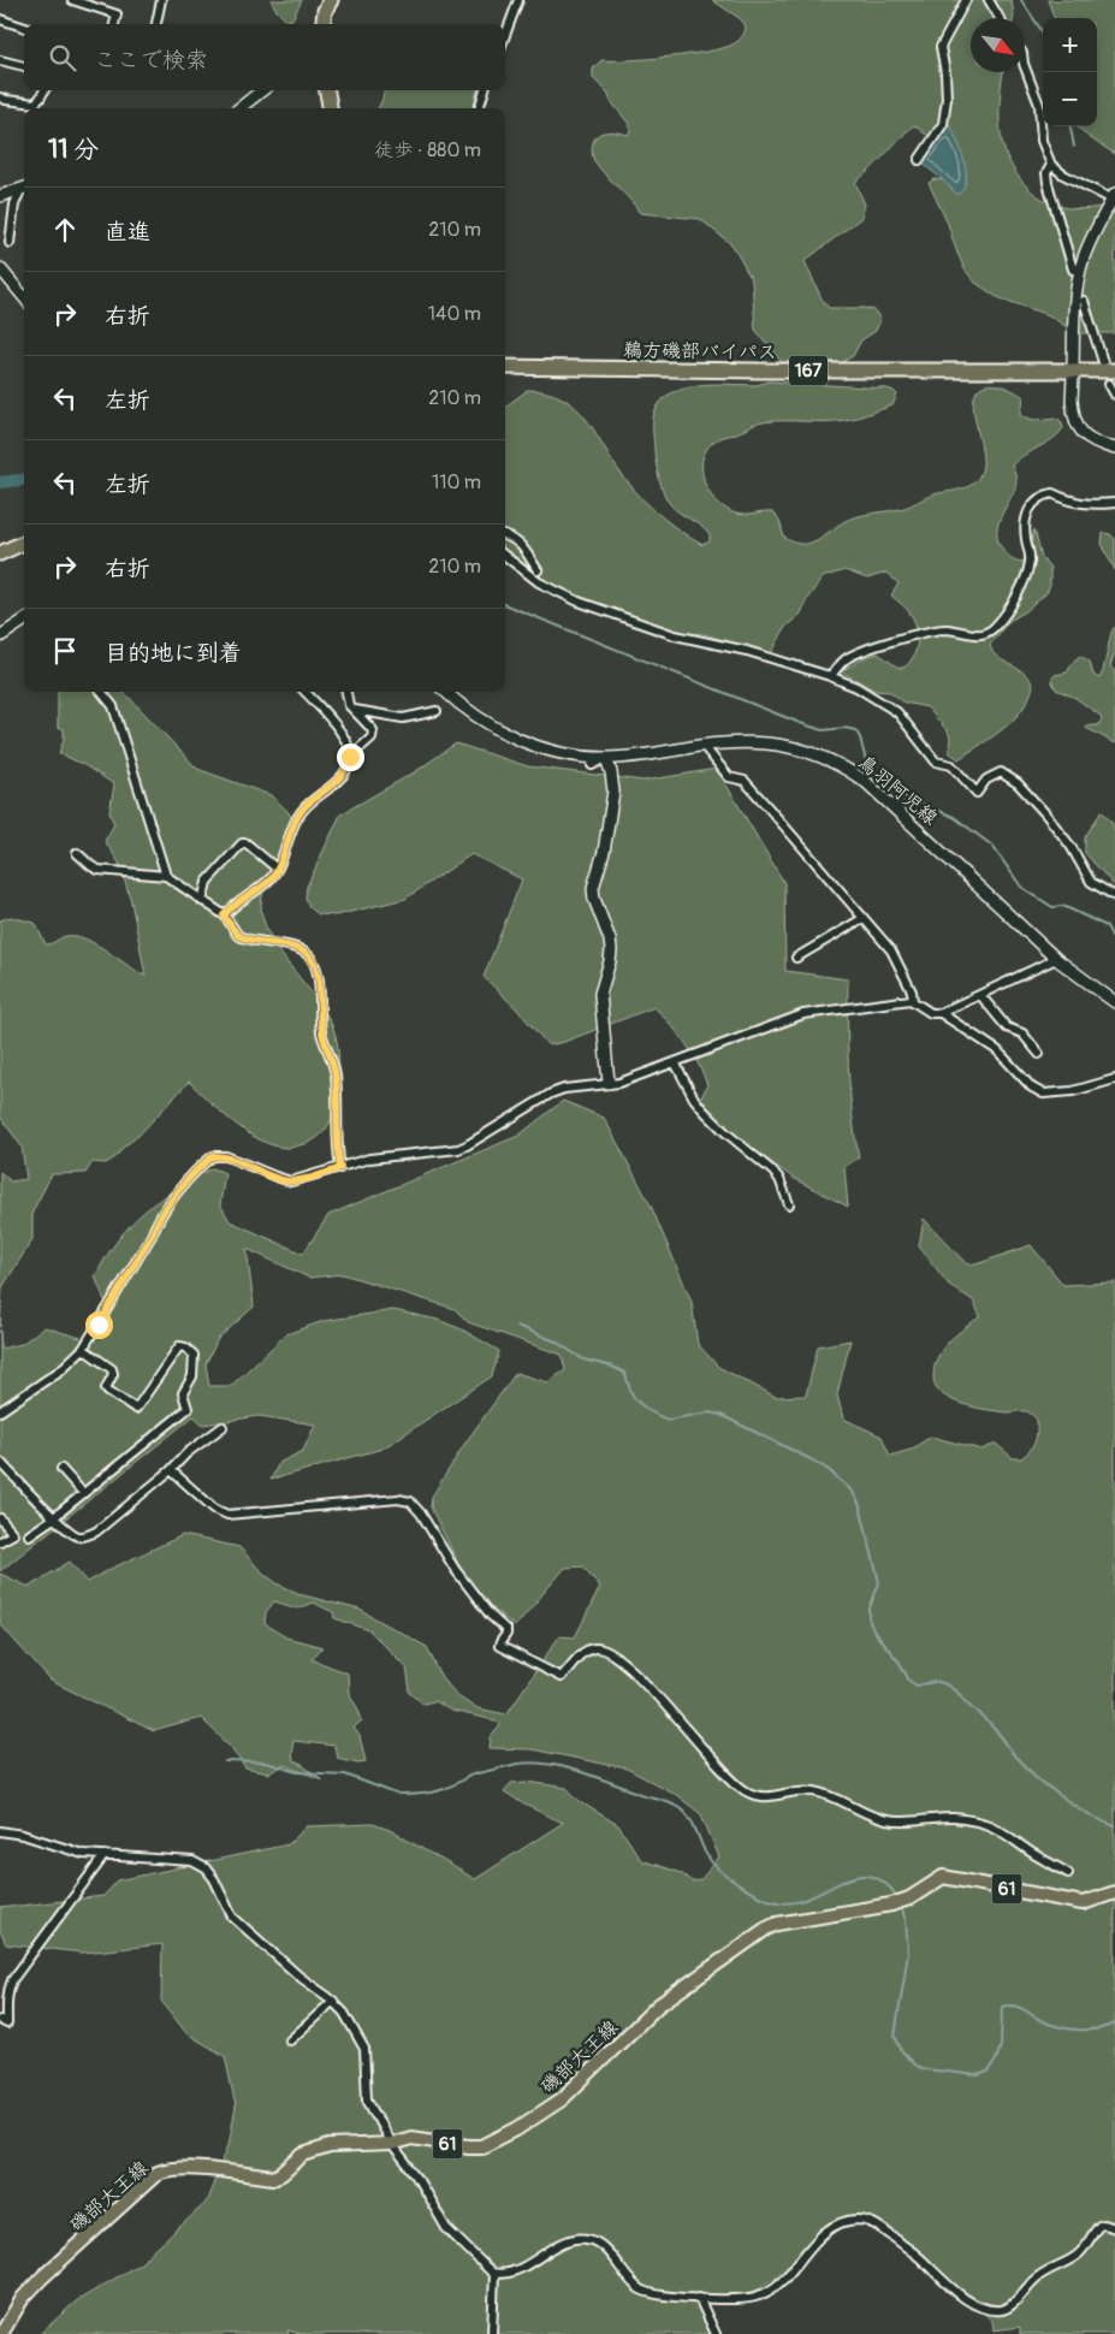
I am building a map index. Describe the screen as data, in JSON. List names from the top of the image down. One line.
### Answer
{"streets":{"highway":["鵜方磯部バイパス","167"],"main road":["鳥羽阿児線","61","磯部大王線"]},"north":"bottom right","page":{"map_buttons":["+","−"],"search":"ここで検索","heading":["11 分","徒歩 · 880 m"],"list":[["直進","210 m"],["右折","140 m"],["左折","210 m"],["左折","110 m"],["右折","210 m"],"目的地に到着"]}}
